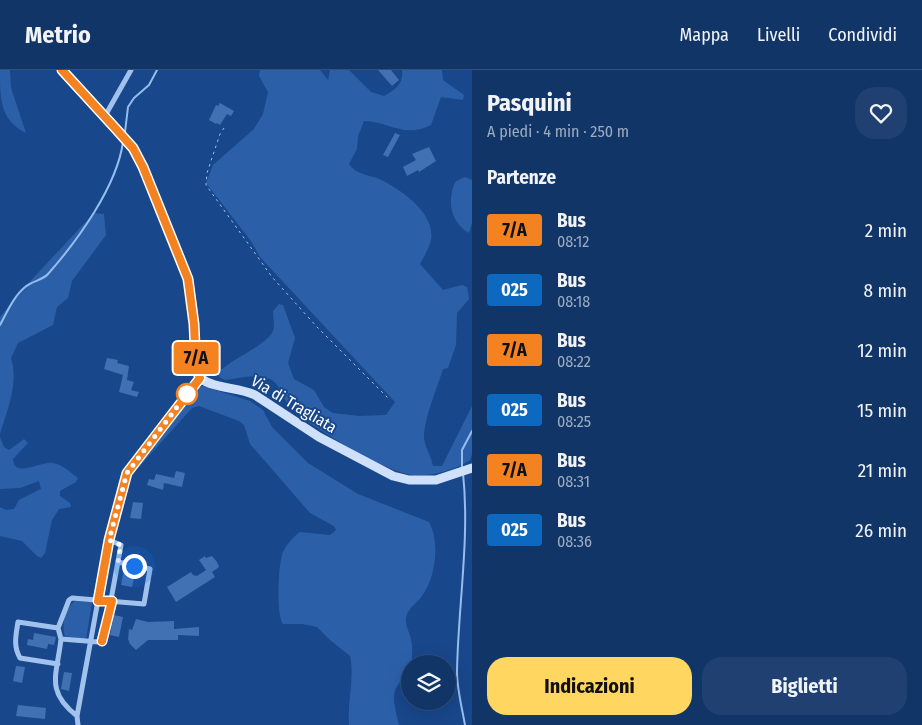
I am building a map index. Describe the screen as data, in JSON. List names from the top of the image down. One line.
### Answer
{"streets":{"street":["Via di Tragliata"]},"lines":["bus line 7/A"],"page":{"header":"Metrio","nav":["Mappa","Livelli","Condividi"],"on_map":"7/A","heading":[["Pasquini","A piedi · 4 min · 250 m"],"Partenze"],"list":[{"mark":"7/A","name":"Bus","note":"08:12","value":"2 min"},{"mark":"025","name":"Bus","note":"08:18","value":"8 min"},{"mark":"7/A","name":"Bus","note":"08:22","value":"12 min"},{"mark":"025","name":"Bus","note":"08:25","value":"15 min"},{"mark":"7/A","name":"Bus","note":"08:31","value":"21 min"},{"mark":"025","name":"Bus","note":"08:36","value":"26 min"}],"buttons":["Indicazioni","Biglietti"]}}
